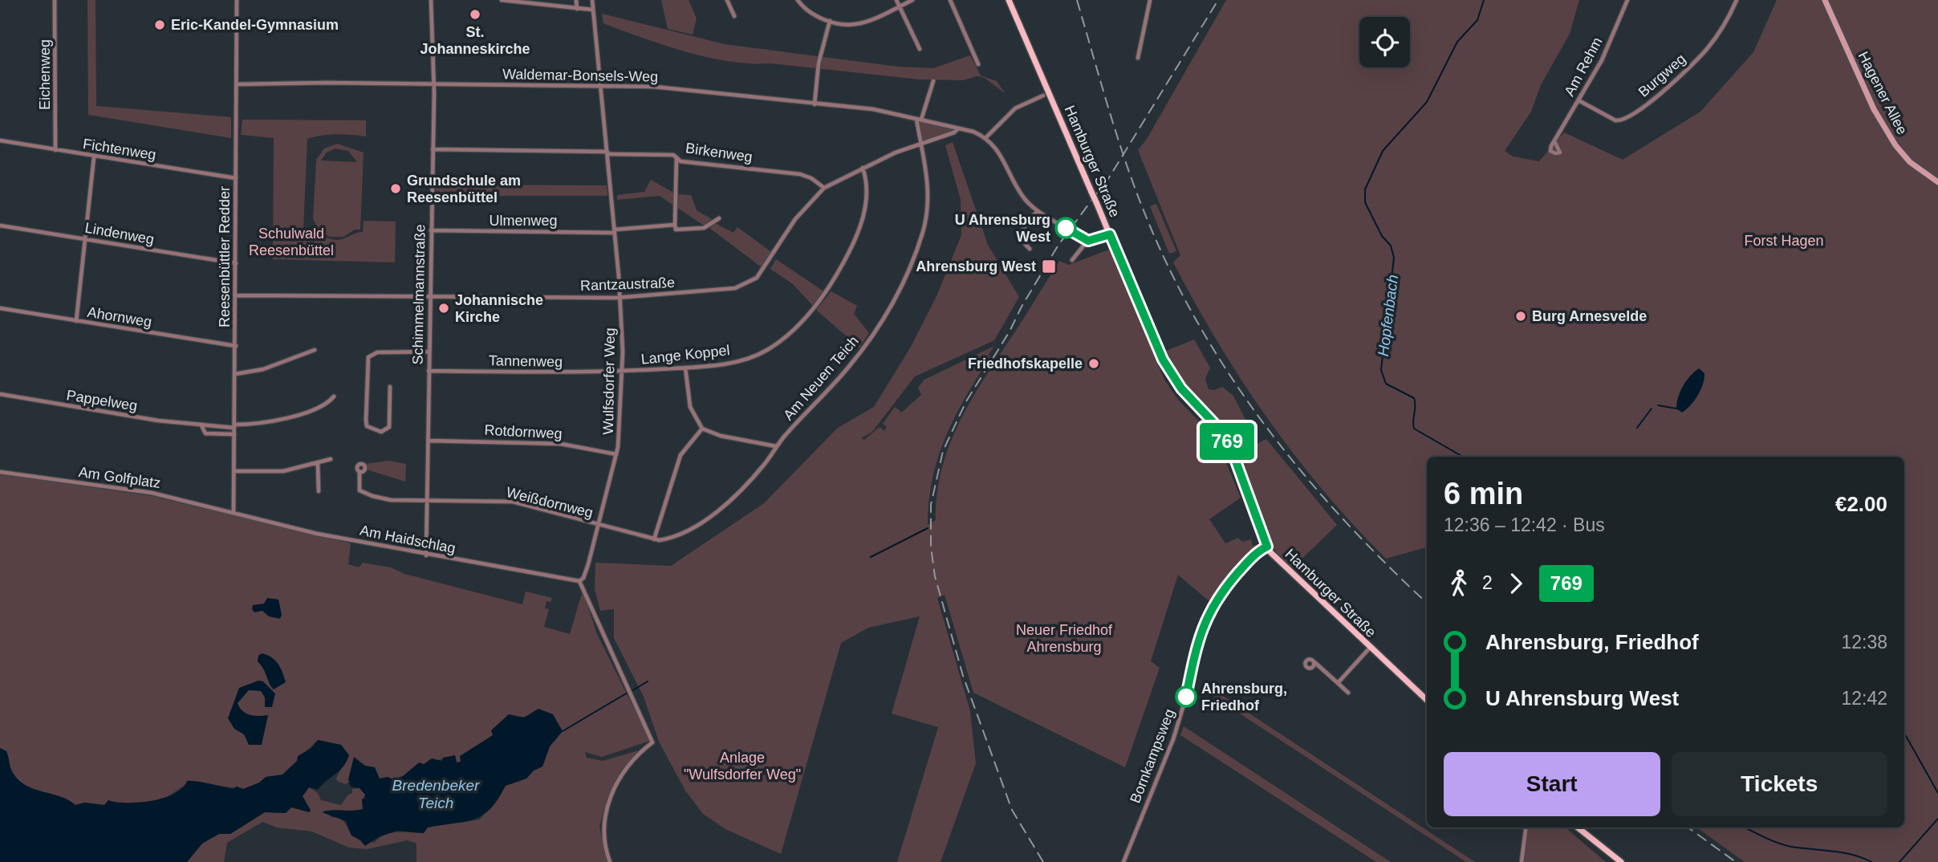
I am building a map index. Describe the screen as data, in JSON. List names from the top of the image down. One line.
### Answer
{"streets":{"main road":["Hamburger Straße"],"street":["Am Rehm","Eichenweg","Waldemar-Bonsels-Weg","Burgweg","Hagener Allee","Fichtenweg","Birkenweg","Ulmenweg","Lindenweg","Reesenbüttler Redder","Rantzaustraße","Schimmelmannstraße","Ahornweg","Lange Koppel","Tannenweg","Am Neuen Teich","Wulfsdorfer Weg","Pappelweg","Rotdornweg","Am Golfplatz","Weißdornweg","Am Haidschlag","Bornkampsweg"]},"crossings":[["Am Rehm","Burgweg"],["Eichenweg","Fichtenweg"],["Waldemar-Bonsels-Weg","Reesenbüttler Redder"],["Waldemar-Bonsels-Weg","Rantzaustraße"],["Waldemar-Bonsels-Weg","Schimmelmannstraße"],["Waldemar-Bonsels-Weg","Am Neuen Teich"],["Waldemar-Bonsels-Weg","Wulfsdorfer Weg"],["Fichtenweg","Reesenbüttler Redder"],["Birkenweg","Rantzaustraße"],["Birkenweg","Schimmelmannstraße"],["Birkenweg","Wulfsdorfer Weg"],["Hamburger Straße","Bornkampsweg"],["Ulmenweg","Schimmelmannstraße"],["Ulmenweg","Wulfsdorfer Weg"],["Lindenweg","Reesenbüttler Redder"],["Reesenbüttler Redder","Rantzaustraße"],["Reesenbüttler Redder","Ahornweg"],["Reesenbüttler Redder","Pappelweg"],["Reesenbüttler Redder","Am Golfplatz"],["Reesenbüttler Redder","Am Haidschlag"],["Rantzaustraße","Schimmelmannstraße"],["Rantzaustraße","Lange Koppel"],["Rantzaustraße","Am Neuen Teich"],["Rantzaustraße","Wulfsdorfer Weg"],["Schimmelmannstraße","Tannenweg"],["Schimmelmannstraße","Rotdornweg"],["Schimmelmannstraße","Weißdornweg"],["Schimmelmannstraße","Am Haidschlag"],["Lange Koppel","Tannenweg"],["Lange Koppel","Wulfsdorfer Weg"],["Tannenweg","Wulfsdorfer Weg"],["Am Neuen Teich","Wulfsdorfer Weg"],["Am Neuen Teich","Weißdornweg"],["Wulfsdorfer Weg","Rotdornweg"],["Wulfsdorfer Weg","Weißdornweg"],["Wulfsdorfer Weg","Am Haidschlag"],["Am Golfplatz","Am Haidschlag"]],"water":["Hopfenbach","Bredenbeker Teich"],"parks":["Schulwald Reesenbüttel","Forst Hagen","Neuer Friedhof Ahrensburg","Anlage \"Wulfsdorfer Weg\""],"places":{"other":["St. Johanneskirche","Eric-Kandel-Gymnasium","Grundschule am Reesenbüttel","U Ahrensburg West","Johannische Kirche","Burg Arnesvelde","Friedhofskapelle","Ahrensburg, Friedhof"],"transit":["Ahrensburg West"]},"lines":["bus line 769"],"page":{"on_map":"769","heading":["6 min","12:36 – 12:42 · Bus","€2.00"],"legs":["2","769"],"list":[{"name":"Ahrensburg, Friedhof","value":"12:38"},{"name":"U Ahrensburg West","value":"12:42"}],"buttons":["Start","Tickets"]}}
